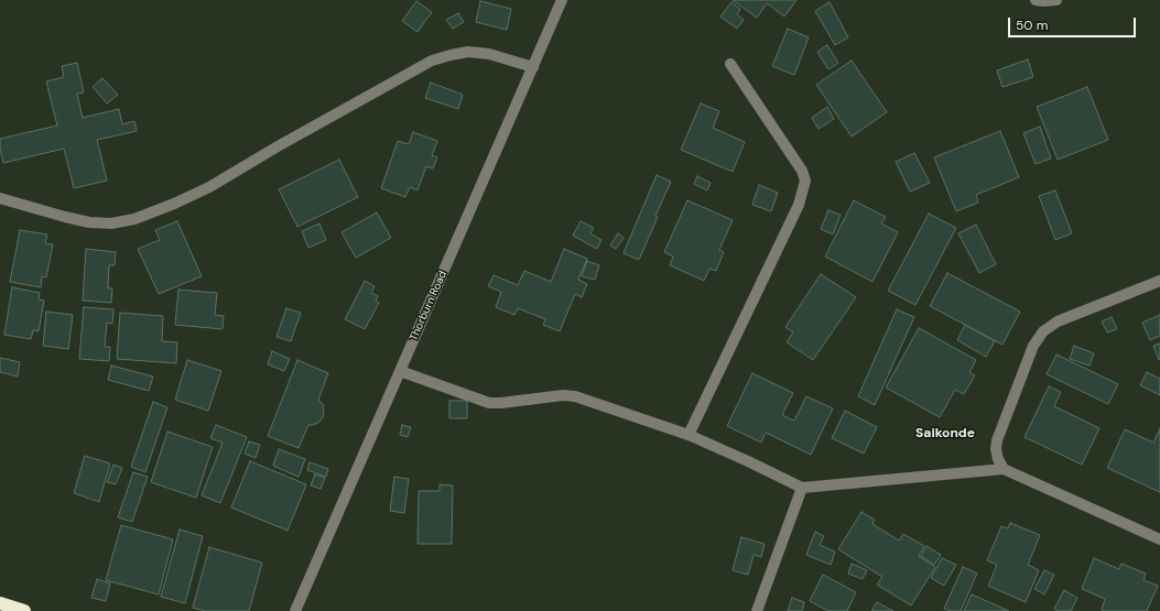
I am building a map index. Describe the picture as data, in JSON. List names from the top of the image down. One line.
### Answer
{"streets":{"street":["Thorburn Road"]},"districts":["Saikonde"],"scale_bar":"50 m"}
